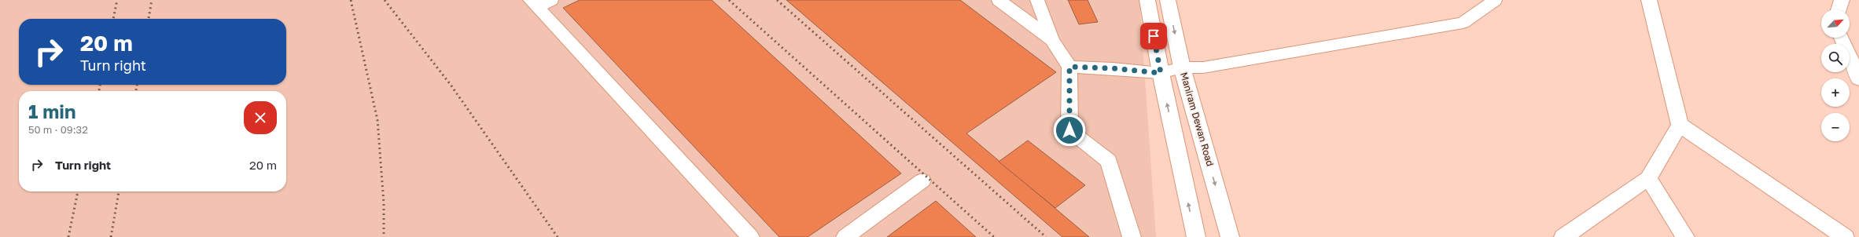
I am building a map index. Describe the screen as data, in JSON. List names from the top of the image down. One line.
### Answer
{"streets":{"street":["Maniram Dewan Road"]},"north":"top right","page":{"map_buttons":["+","−"],"turn":["20 m","Turn right"],"heading":["1 min","50 m · 09:32"],"list":[{"name":"Turn right","value":"20 m"}]}}
